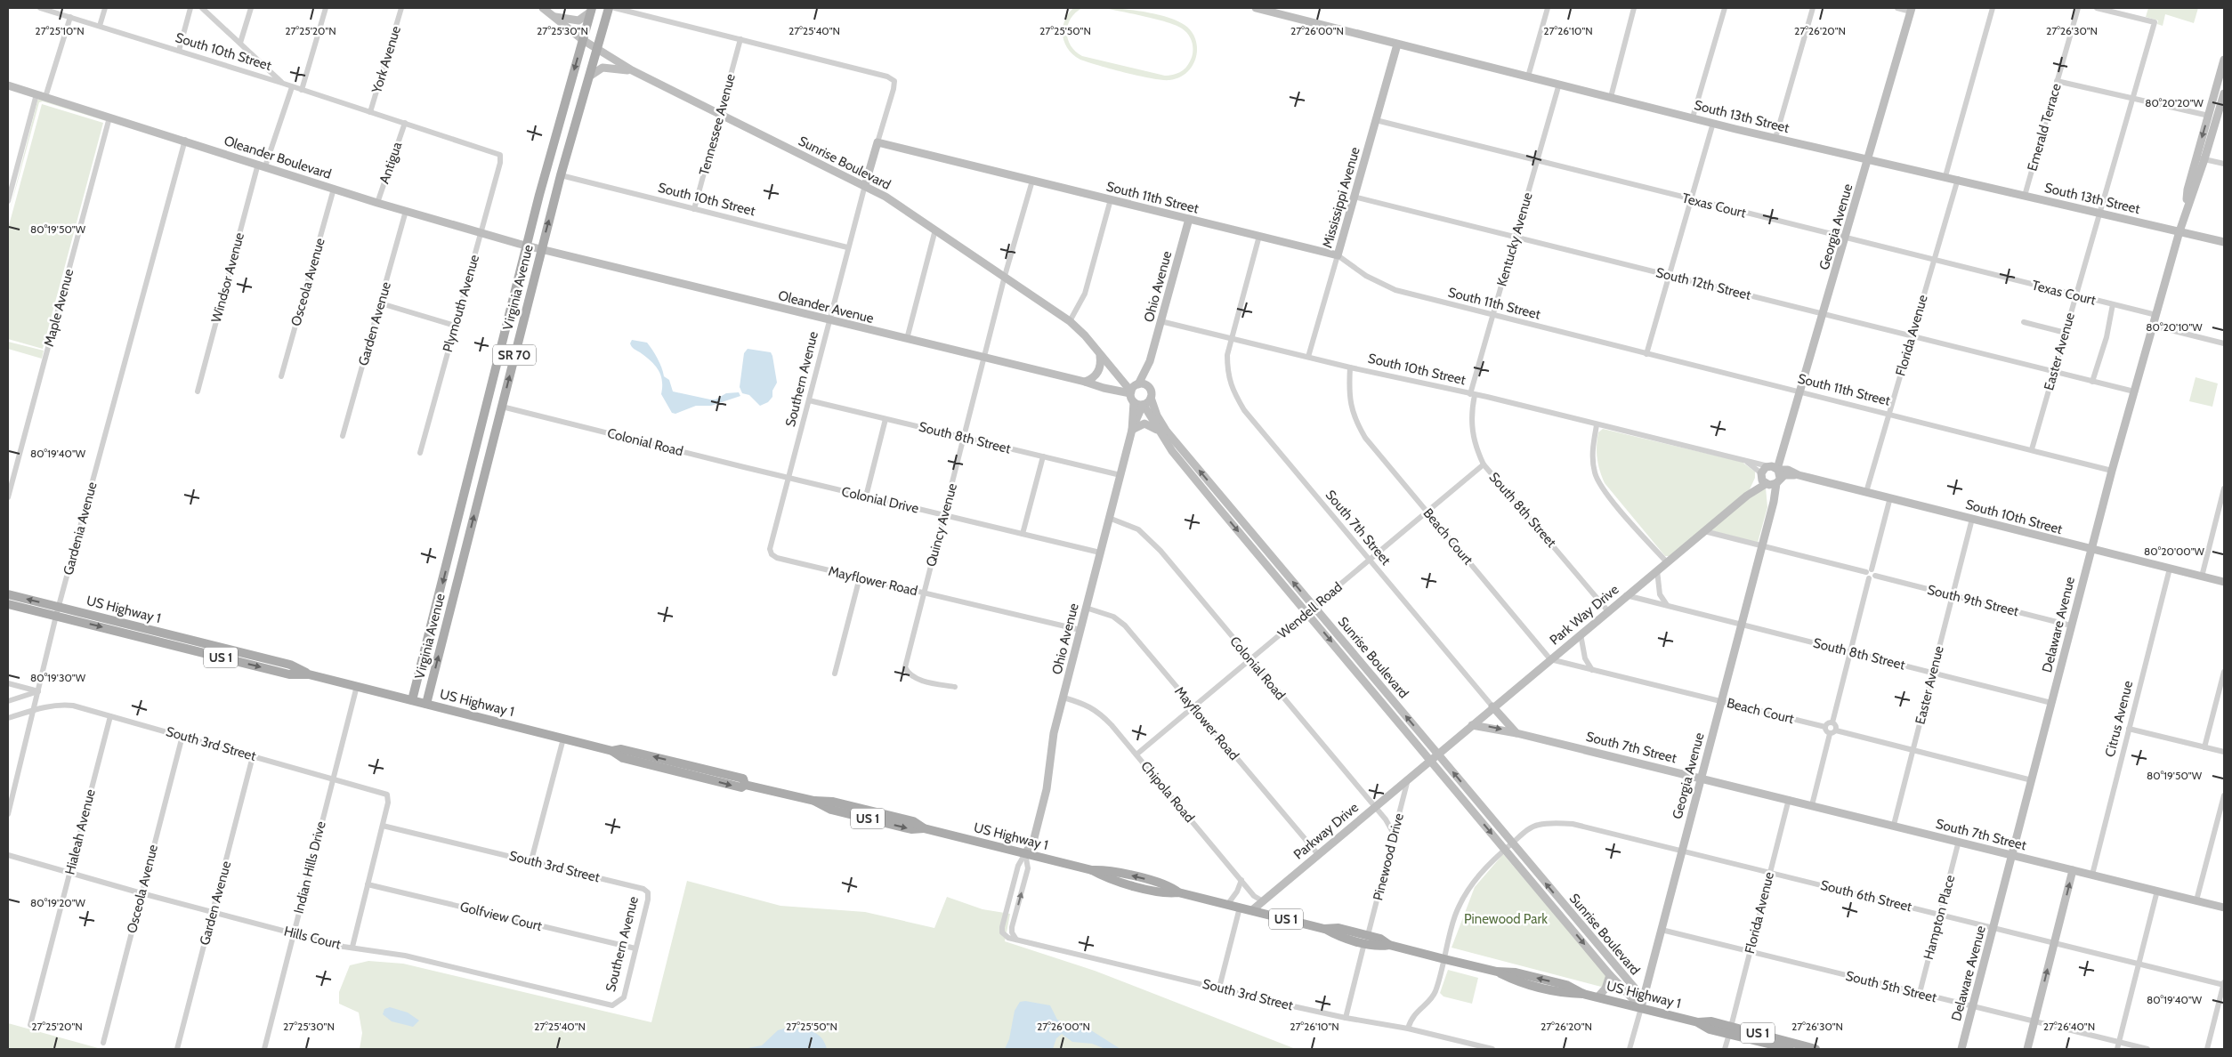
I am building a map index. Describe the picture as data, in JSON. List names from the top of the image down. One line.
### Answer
{"streets":{"main road":["Virginia Avenue","SR 70","US Highway 1","US 1"],"street":["South 10th Street","York Avenue","South 13th Street","Tennessee Avenue","Emerald Terrace","Oleander Boulevard","Antigua","Sunrise Boulevard","South 11th Street","Mississippi Avenue","Texas Court","Georgia Avenue","Kentucky Avenue","Windsor Avenue","Osceola Avenue","South 12th Street","Ohio Avenue","Plymouth Avenue","Oleander Avenue","Maple Avenue","Garden Avenue","Florida Avenue","Easter Avenue","Southern Avenue","South 8th Street","Colonial Road","Colonial Drive","Quincy Avenue","South 7th Street","Gardenia Avenue","Beach Court","Mayflower Road","South 9th Street","Wendell Road","Park Way Drive","Delaware Avenue","Citrus Avenue","South 3rd Street","Chipola Road","Parkway Drive","Hialeah Avenue","Pinewood Drive","Indian Hills Drive","South 6th Street","Golfview Court","Hampton Place","Hills Court","South 5th Street"]},"crossings":[["South 10th Street","York Avenue"],["South 10th Street","Tennessee Avenue"],["South 10th Street","Antigua"],["South 10th Street","Mississippi Avenue"],["South 10th Street","Georgia Avenue"],["South 10th Street","Kentucky Avenue"],["South 10th Street","Windsor Avenue"],["South 10th Street","Ohio Avenue"],["South 10th Street","Virginia Avenue"],["South 10th Street","Plymouth Avenue"],["South 10th Street","Florida Avenue"],["South 10th Street","Easter Avenue"],["South 10th Street","Southern Avenue"],["South 10th Street","South 8th Street"],["South 10th Street","South 7th Street"],["South 10th Street","Beach Court"],["South 10th Street","Park Way Drive"],["South 10th Street","Delaware Avenue"],["South 10th Street","Citrus Avenue"],["South 13th Street","Emerald Terrace"],["South 13th Street","Mississippi Avenue"],["South 13th Street","Georgia Avenue"],["South 13th Street","Kentucky Avenue"],["South 13th Street","Florida Avenue"],["South 13th Street","Easter Avenue"],["South 13th Street","Delaware Avenue"],["Tennessee Avenue","Sunrise Boulevard"],["Tennessee Avenue","Southern Avenue"],["Oleander Boulevard","Antigua"],["Oleander Boulevard","Windsor Avenue"],["Oleander Boulevard","Osceola Avenue"],["Oleander Boulevard","Virginia Avenue"],["Oleander Boulevard","Plymouth Avenue"],["Oleander Boulevard","Oleander Avenue"],["Oleander Boulevard","Maple Avenue"],["Oleander Boulevard","Garden Avenue"],["Oleander Boulevard","Gardenia Avenue"],["Sunrise Boulevard","Georgia Avenue"],["Sunrise Boulevard","Ohio Avenue"],["Sunrise Boulevard","Virginia Avenue"],["Sunrise Boulevard","Oleander Avenue"],["Sunrise Boulevard","Southern Avenue"],["Sunrise Boulevard","Quincy Avenue"],["Sunrise Boulevard","US Highway 1"],["Sunrise Boulevard","Wendell Road"],["Sunrise Boulevard","Park Way Drive"],["Sunrise Boulevard","Parkway Drive"],["Sunrise Boulevard","South 6th Street"],["South 11th Street","Mississippi Avenue"],["South 11th Street","Georgia Avenue"],["South 11th Street","Kentucky Avenue"],["South 11th Street","Ohio Avenue"],["South 11th Street","Florida Avenue"],["South 11th Street","Easter Avenue"],["South 11th Street","Southern Avenue"],["South 11th Street","Quincy Avenue"],["South 11th Street","South 7th Street"],["South 11th Street","Delaware Avenue"],["Mississippi Avenue","Texas Court"],["Mississippi Avenue","South 12th Street"],["Texas Court","Georgia Avenue"],["Texas Court","Kentucky Avenue"],["Texas Court","Florida Avenue"],["Texas Court","Easter Avenue"],["Texas Court","Delaware Avenue"],["Georgia Avenue","South 12th Street"],["Georgia Avenue","South 8th Street"],["Georgia Avenue","South 7th Street"],["Georgia Avenue","Beach Court"],["Georgia Avenue","US Highway 1"],["Georgia Avenue","Park Way Drive"],["Georgia Avenue","South 6th Street"],["Georgia Avenue","South 5th Street"],["Kentucky Avenue","South 12th Street"],["Kentucky Avenue","South 8th Street"],["Osceola Avenue","South 3rd Street"],["Osceola Avenue","Hills Court"],["South 12th Street","Florida Avenue"],["South 12th Street","Easter Avenue"],["South 12th Street","Delaware Avenue"],["Ohio Avenue","Oleander Avenue"],["Ohio Avenue","South 8th Street"],["Ohio Avenue","Colonial Road"],["Ohio Avenue","Colonial Drive"],["Ohio Avenue","Mayflower Road"],["Ohio Avenue","US Highway 1"],["Ohio Avenue","South 3rd Street"],["Ohio Avenue","Chipola Road"],["Virginia Avenue","Oleander Avenue"],["Virginia Avenue","Colonial Road"],["Virginia Avenue","US Highway 1"],["Oleander Avenue","Southern Avenue"],["Oleander Avenue","Quincy Avenue"],["Garden Avenue","South 3rd Street"],["Garden Avenue","Hills Court"],["Florida Avenue","South 7th Street"],["Florida Avenue","US Highway 1"],["Florida Avenue","South 6th Street"],["Florida Avenue","South 5th Street"],["Easter Avenue","South 8th Street"],["Easter Avenue","South 7th Street"],["Easter Avenue","South 9th Street"],["Southern Avenue","South 8th Street"],["Southern Avenue","Colonial Road"],["Southern Avenue","Colonial Drive"],["Southern Avenue","Mayflower Road"],["Southern Avenue","South 3rd Street"],["Southern Avenue","Golfview Court"],["Southern Avenue","Hills Court"],["South 8th Street","Quincy Avenue"],["South 8th Street","Wendell Road"],["South 8th Street","Park Way Drive"],["South 8th Street","Delaware Avenue"],["Colonial Road","Colonial Drive"],["Colonial Road","Wendell Road"],["Colonial Road","Parkway Drive"],["Colonial Road","Pinewood Drive"],["Colonial Drive","Quincy Avenue"],["Quincy Avenue","Mayflower Road"],["South 7th Street","Wendell Road"],["South 7th Street","Park Way Drive"],["South 7th Street","Delaware Avenue"],["South 7th Street","Citrus Avenue"],["South 7th Street","Hampton Place"],["Gardenia Avenue","US Highway 1"],["Gardenia Avenue","South 3rd Street"],["Beach Court","Wendell Road"],["Beach Court","Park Way Drive"],["Mayflower Road","Wendell Road"],["Mayflower Road","Parkway Drive"],["South 9th Street","Delaware Avenue"],["US Highway 1","Parkway Drive"],["US Highway 1","Pinewood Drive"],["US Highway 1","Indian Hills Drive"],["US Highway 1","South 6th Street"],["Wendell Road","Chipola Road"],["Park Way Drive","Parkway Drive"],["Delaware Avenue","South 6th Street"],["Delaware Avenue","South 5th Street"],["South 3rd Street","Hialeah Avenue"],["South 3rd Street","Pinewood Drive"],["South 3rd Street","Indian Hills Drive"],["South 3rd Street","South 6th Street"],["Chipola Road","Parkway Drive"],["Parkway Drive","Pinewood Drive"],["Hialeah Avenue","Hills Court"],["Indian Hills Drive","Hills Court"],["South 6th Street","Hampton Place"],["Hampton Place","South 5th Street"]],"parks":["Pinewood Park"],"coordinates":["27°25'10\"N","27°25'20\"N","27°25'30\"N","27°25'40\"N","27°25'50\"N","27°26'00\"N","27°26'10\"N","27°26'20\"N","27°26'30\"N","80°20'20\"W","80°19'50\"W","80°20'10\"W","80°19'40\"W","80°20'00\"W","80°19'30\"W","80°19'20\"W","27°26'40\"N"]}
